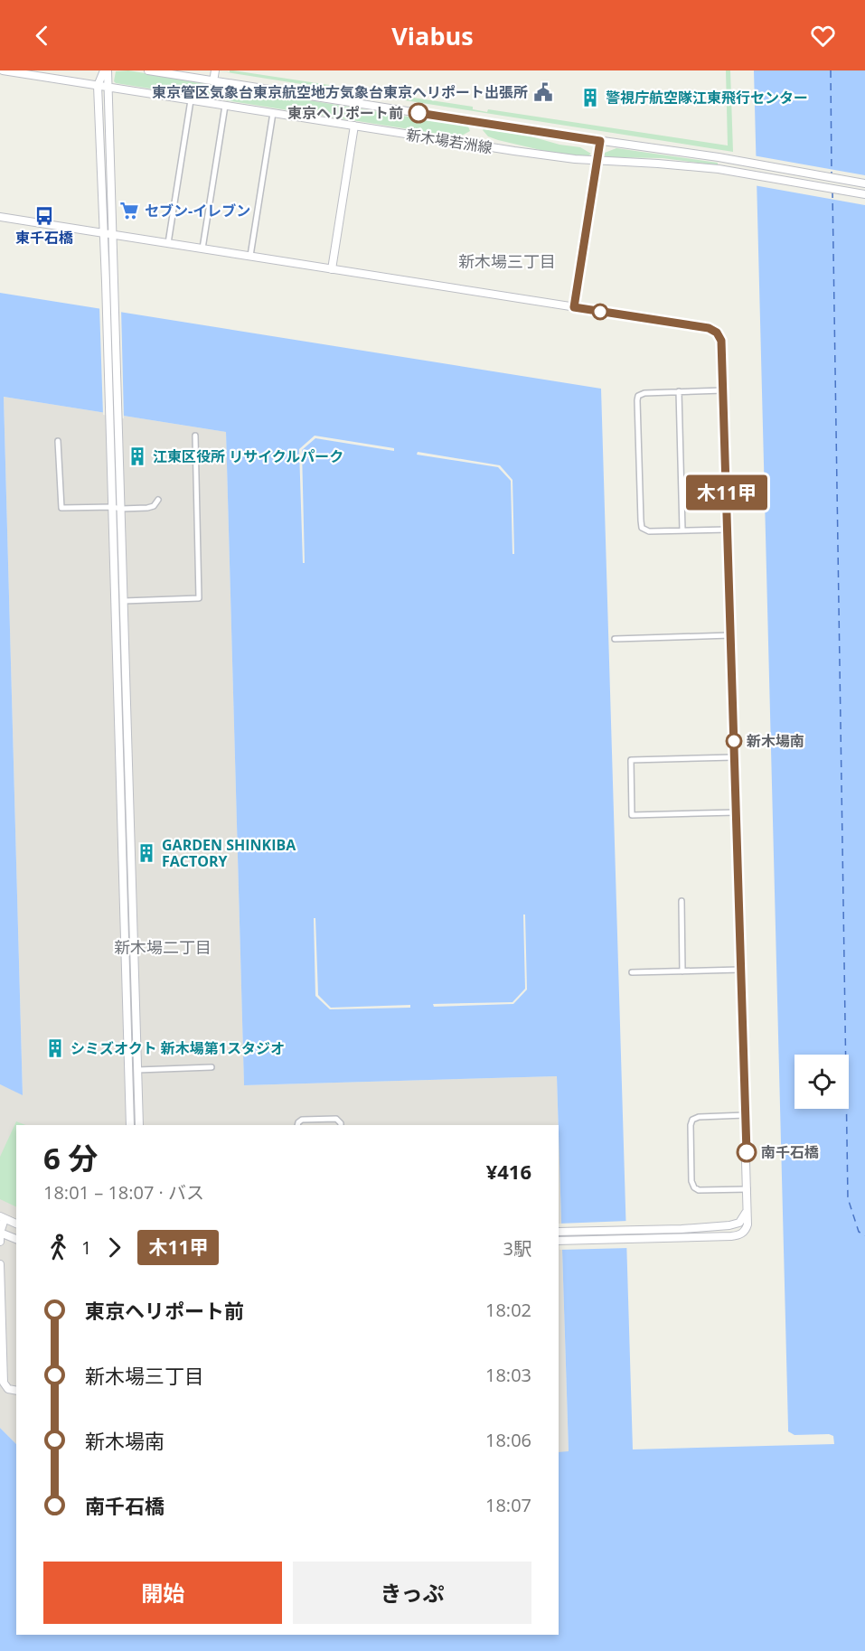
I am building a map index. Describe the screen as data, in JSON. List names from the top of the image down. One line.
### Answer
{"streets":{"street":["新木場若洲線"]},"districts":["新木場三丁目","新木場二丁目"],"places":{"public building":["東京管区気象台東京航空地方気象台東京へリポート出張所"],"building":["警視庁航空隊江東飛行センター","江東区役所 リサイクルパーク","GARDEN SHINKIBA FACTORY","シミズオクト 新木場第1スタジオ"],"other":["東京ヘリポート前","新木場南","南千石橋"],"supermarket":["セブン-イレブン"],"bus stop":["東千石橋"]},"lines":["bus line 木11甲"],"page":{"header":"Viabus","on_map":"木11甲","heading":["6 分","18:01 – 18:07 · バス","¥416"],"legs":["1","木11甲","3駅"],"list":[{"name":"東京ヘリポート前","value":"18:02"},{"name":"新木場三丁目","value":"18:03"},{"name":"新木場南","value":"18:06"},{"name":"南千石橋","value":"18:07"}],"buttons":["開始","きっぷ"]}}
